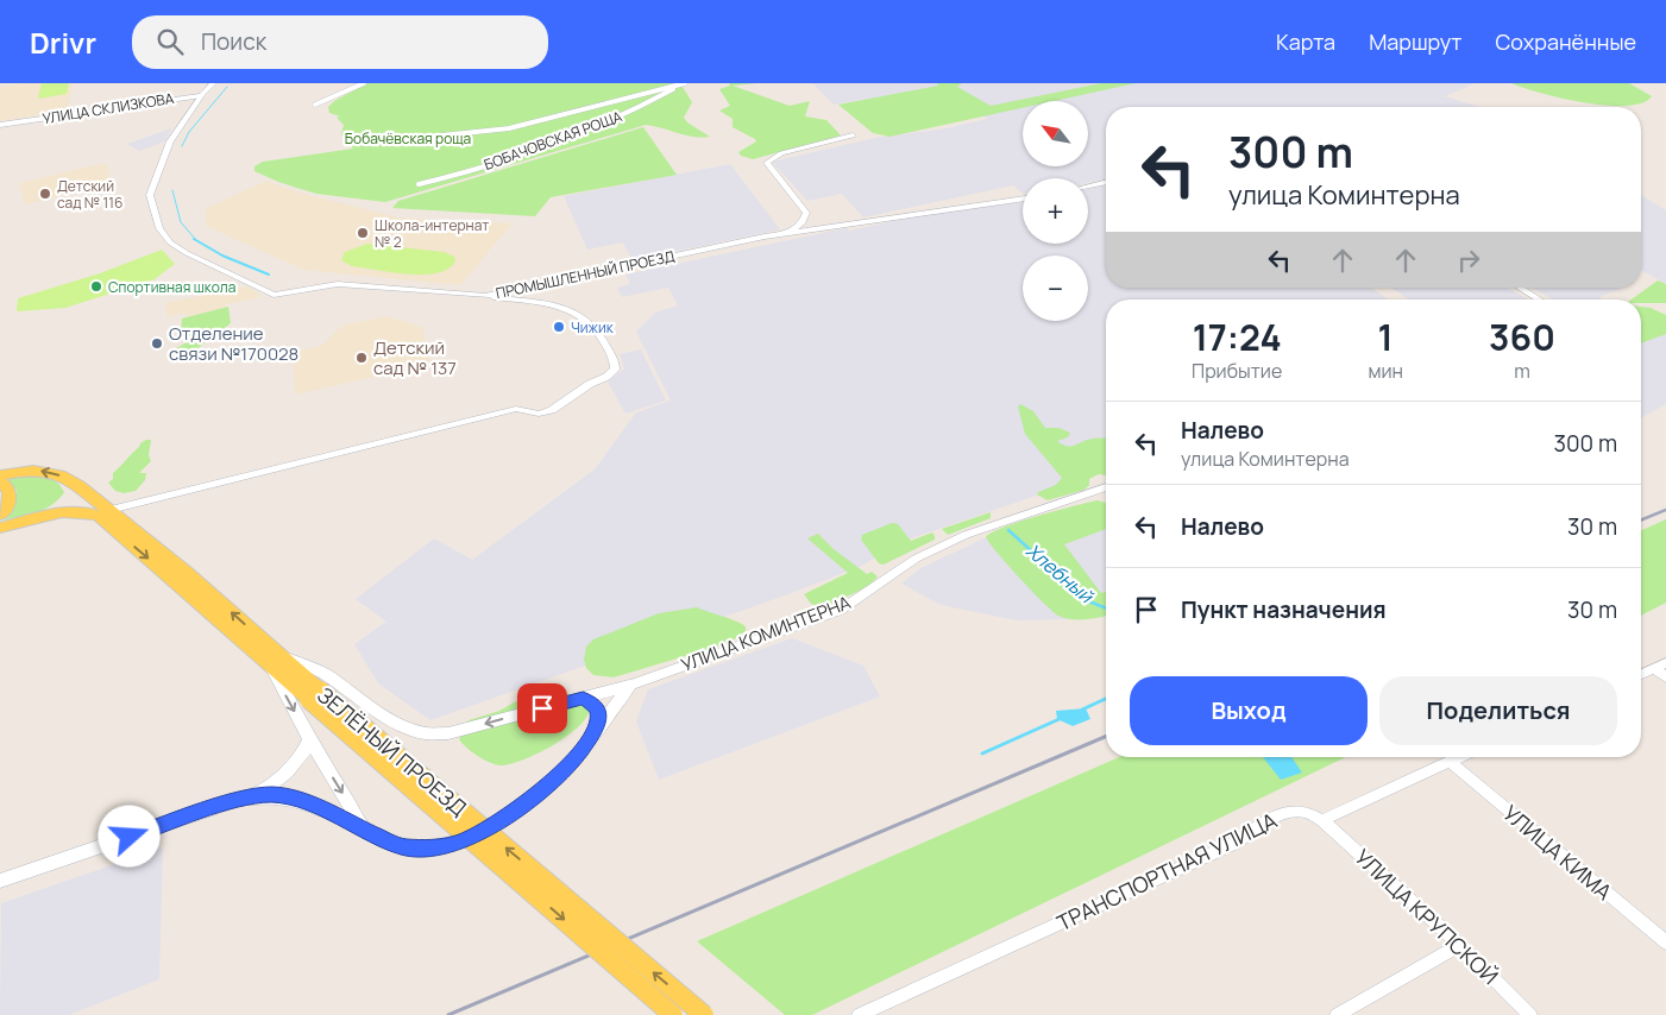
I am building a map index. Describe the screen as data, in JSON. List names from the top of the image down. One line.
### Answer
{"streets":{"main road":["ЗЕЛЁНЫЙ ПРОЕЗД"],"street":["УЛИЦА СКЛИЗКОВА","БОБАЧОВСКАЯ РОЩА","ПРОМЫШЛЕННЫЙ ПРОЕЗД","УЛИЦА КОМИНТЕРНА","УЛИЦА КИМА","ТРАНСПОРТНАЯ УЛИЦА","УЛИЦА КРУПСКОЙ"]},"crossings":[["УЛИЦА СКЛИЗКОВА","ПРОМЫШЛЕННЫЙ ПРОЕЗД"],["ТРАНСПОРТНАЯ УЛИЦА","УЛИЦА КРУПСКОЙ"]],"water":["Хлебный"],"parks":["Бобачёвская роща"],"places":["Детский сад № 116","Школа-интернат № 2","Спортивная школа","Чижик","Отделение связи №170028","Детский сад № 137"],"north":"top left","page":{"header":"Drivr","search":"Поиск","nav":["Карта","Маршрут","Сохранённые"],"map_buttons":["+","−"],"turn":["300 m","улица Коминтерна"],"eta":["17:24","Прибытие","1","мин","360","m"],"list":[{"name":"Налево","note":"улица Коминтерна","value":"300 m"},{"name":"Налево","value":"30 m"},{"name":"Пункт назначения","value":"30 m"}],"buttons":["Выход","Поделиться"]}}
